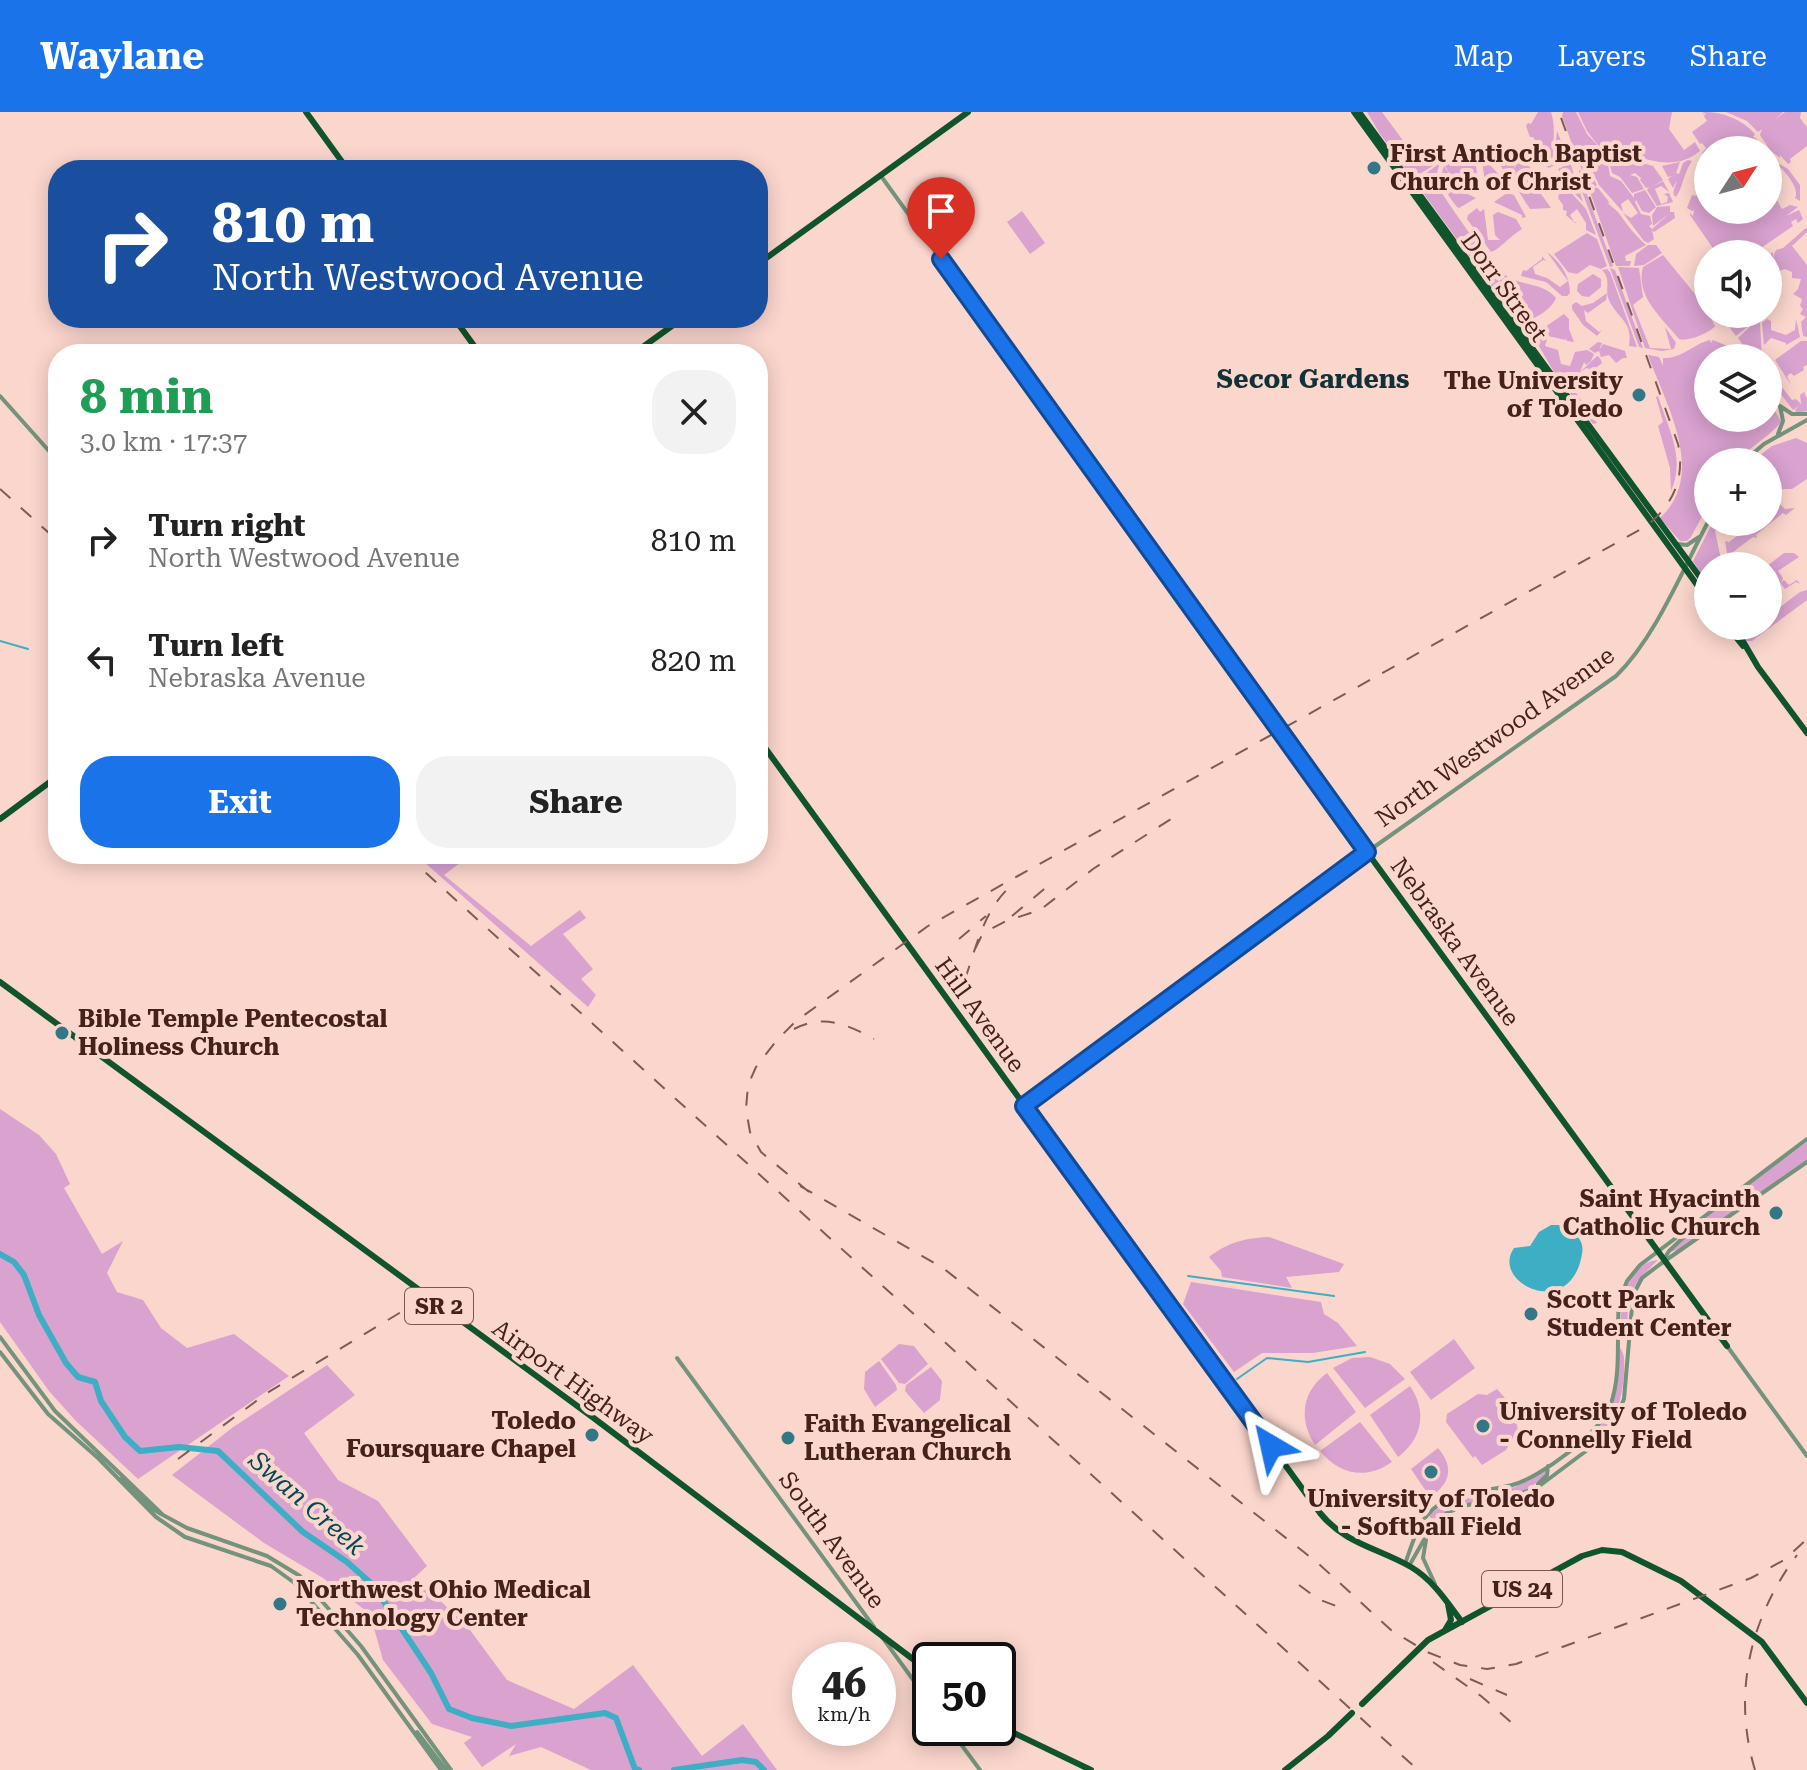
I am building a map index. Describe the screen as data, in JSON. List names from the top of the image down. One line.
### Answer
{"streets":{"main road":["Dorr Street","Nebraska Avenue","Hill Avenue","SR 2","Airport Highway","US 24"],"street":["North Westwood Avenue","South Avenue"]},"crossings":[["Dorr Street","North Westwood Avenue"],["North Westwood Avenue","Nebraska Avenue"],["North Westwood Avenue","Hill Avenue"],["Hill Avenue","US 24"],["Airport Highway","South Avenue"]],"districts":["Secor Gardens"],"water":["Swan Creek"],"places":["First Antioch Baptist Church of Christ","The University of Toledo","Bible Temple Pentecostal Holiness Church","Saint Hyacinth Catholic Church","Scott Park Student Center","University of Toledo - Connelly Field","Toledo Foursquare Chapel","Faith Evangelical Lutheran Church","University of Toledo - Softball Field","Northwest Ohio Medical Technology Center"],"north":"top right","page":{"header":"Waylane","nav":["Map","Layers","Share"],"map_buttons":["+","−"],"turn":["810 m","North Westwood Avenue"],"heading":["8 min","3.0 km · 17:37"],"list":[{"name":"Turn right","note":"North Westwood Avenue","value":"810 m"},{"name":"Turn left","note":"Nebraska Avenue","value":"820 m"}],"buttons":["Exit","Share"],"speed":"46 km/h","limit":"50"}}
